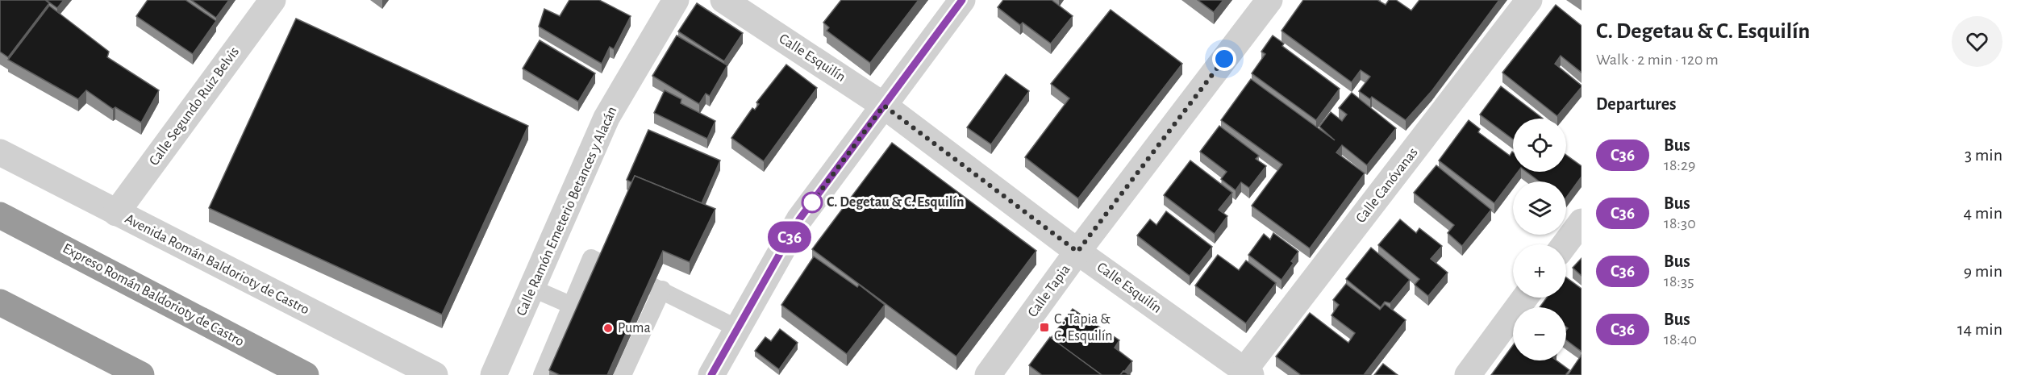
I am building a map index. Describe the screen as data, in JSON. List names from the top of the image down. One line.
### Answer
{"streets":{"highway":["Expreso Román Baldorioty de Castro"],"street":["Calle Esquilín","Calle Segundo Ruiz Belvis","Calle Canóvanas","Calle Ramón Emeterio Betances y Alacán","Avenida Román Baldorioty de Castro","Calle Tapia"]},"crossings":[["Calle Esquilín","Calle Canóvanas"],["Calle Esquilín","Calle Tapia"],["Calle Segundo Ruiz Belvis","Avenida Román Baldorioty de Castro"]],"places":{"other":["C. Degetau & C. Esquilín","Puma"],"transit":["C. Tapia & C. Esquilín"]},"lines":["bus line C36"],"page":{"on_map":"C36","heading":[["C. Degetau & C. Esquilín","Walk · 2 min · 120 m"],"Departures"],"map_buttons":["+","−"],"list":[{"mark":"C36","name":"Bus","note":"18:29","value":"3 min"},{"mark":"C36","name":"Bus","note":"18:30","value":"4 min"},{"mark":"C36","name":"Bus","note":"18:35","value":"9 min"},{"mark":"C36","name":"Bus","note":"18:40","value":"14 min"}]}}
